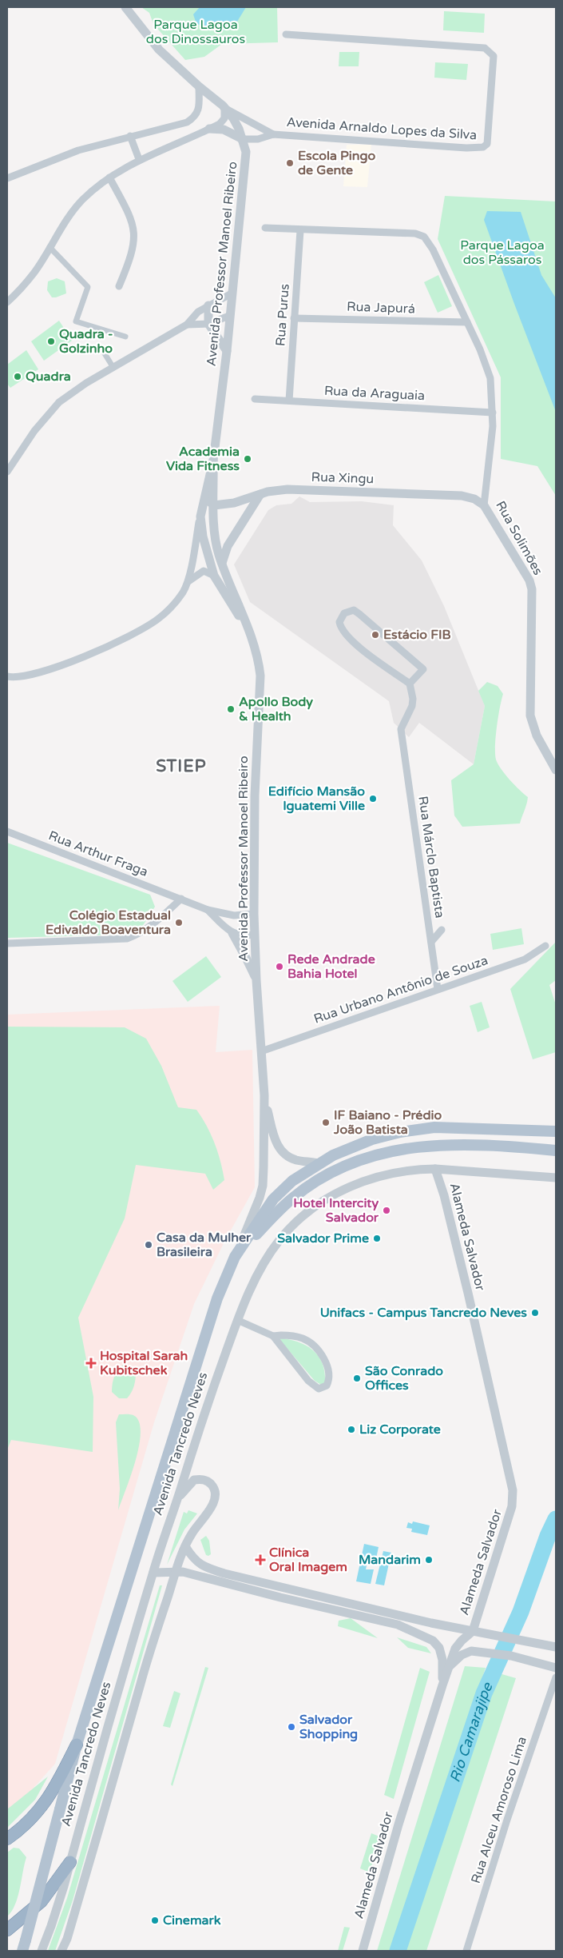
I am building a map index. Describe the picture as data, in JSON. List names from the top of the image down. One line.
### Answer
{"streets":{"main road":["Avenida Tancredo Neves"],"street":["Avenida Arnaldo Lopes da Silva","Avenida Professor Manoel Ribeiro","Rua Japurá","Rua Purus","Rua da Araguaia","Rua Xingu","Rua Solimões","Rua Arthur Fraga","Rua Márclo Baptista","Rua Urbano Antônio de Souza","Alameda Salvador","Rua Alceu Amoroso Lima"]},"crossings":[["Avenida Professor Manoel Ribeiro","Rua Xingu"],["Avenida Professor Manoel Ribeiro","Rua Arthur Fraga"],["Avenida Professor Manoel Ribeiro","Rua Urbano Antônio de Souza"],["Avenida Professor Manoel Ribeiro","Avenida Tancredo Neves"],["Rua Japurá","Rua Purus"],["Rua Japurá","Rua Solimões"],["Rua Purus","Rua da Araguaia"],["Rua Purus","Rua Solimões"],["Rua da Araguaia","Rua Solimões"],["Rua Xingu","Rua Solimões"],["Rua Márclo Baptista","Rua Urbano Antônio de Souza"],["Alameda Salvador","Avenida Tancredo Neves"]],"districts":["STIEP"],"water":["Rio Camarajipe"],"parks":["Parque Lagoa dos Dinossauros","Parque Lagoa dos Pássaros"],"places":{"other":["Escola Pingo de Gente","Quadra - Golzinho","Quadra","Academia Vida Fitness","Estácio FIB","Apollo Body & Health","Edifício Mansão Iguatemi Ville","Colégio Estadual Edivaldo Boaventura","Rede Andrade Bahia Hotel","IF Baiano - Prédio João Batista","Hotel Intercity Salvador","Salvador Prime","Casa da Mulher Brasileira","Unifacs - Campus Tancredo Neves","São Conrado Offices","Liz Corporate","Mandarim","Salvador Shopping","Cinemark"],"health":["Hospital Sarah Kubitschek","Clínica Oral Imagem"]}}
